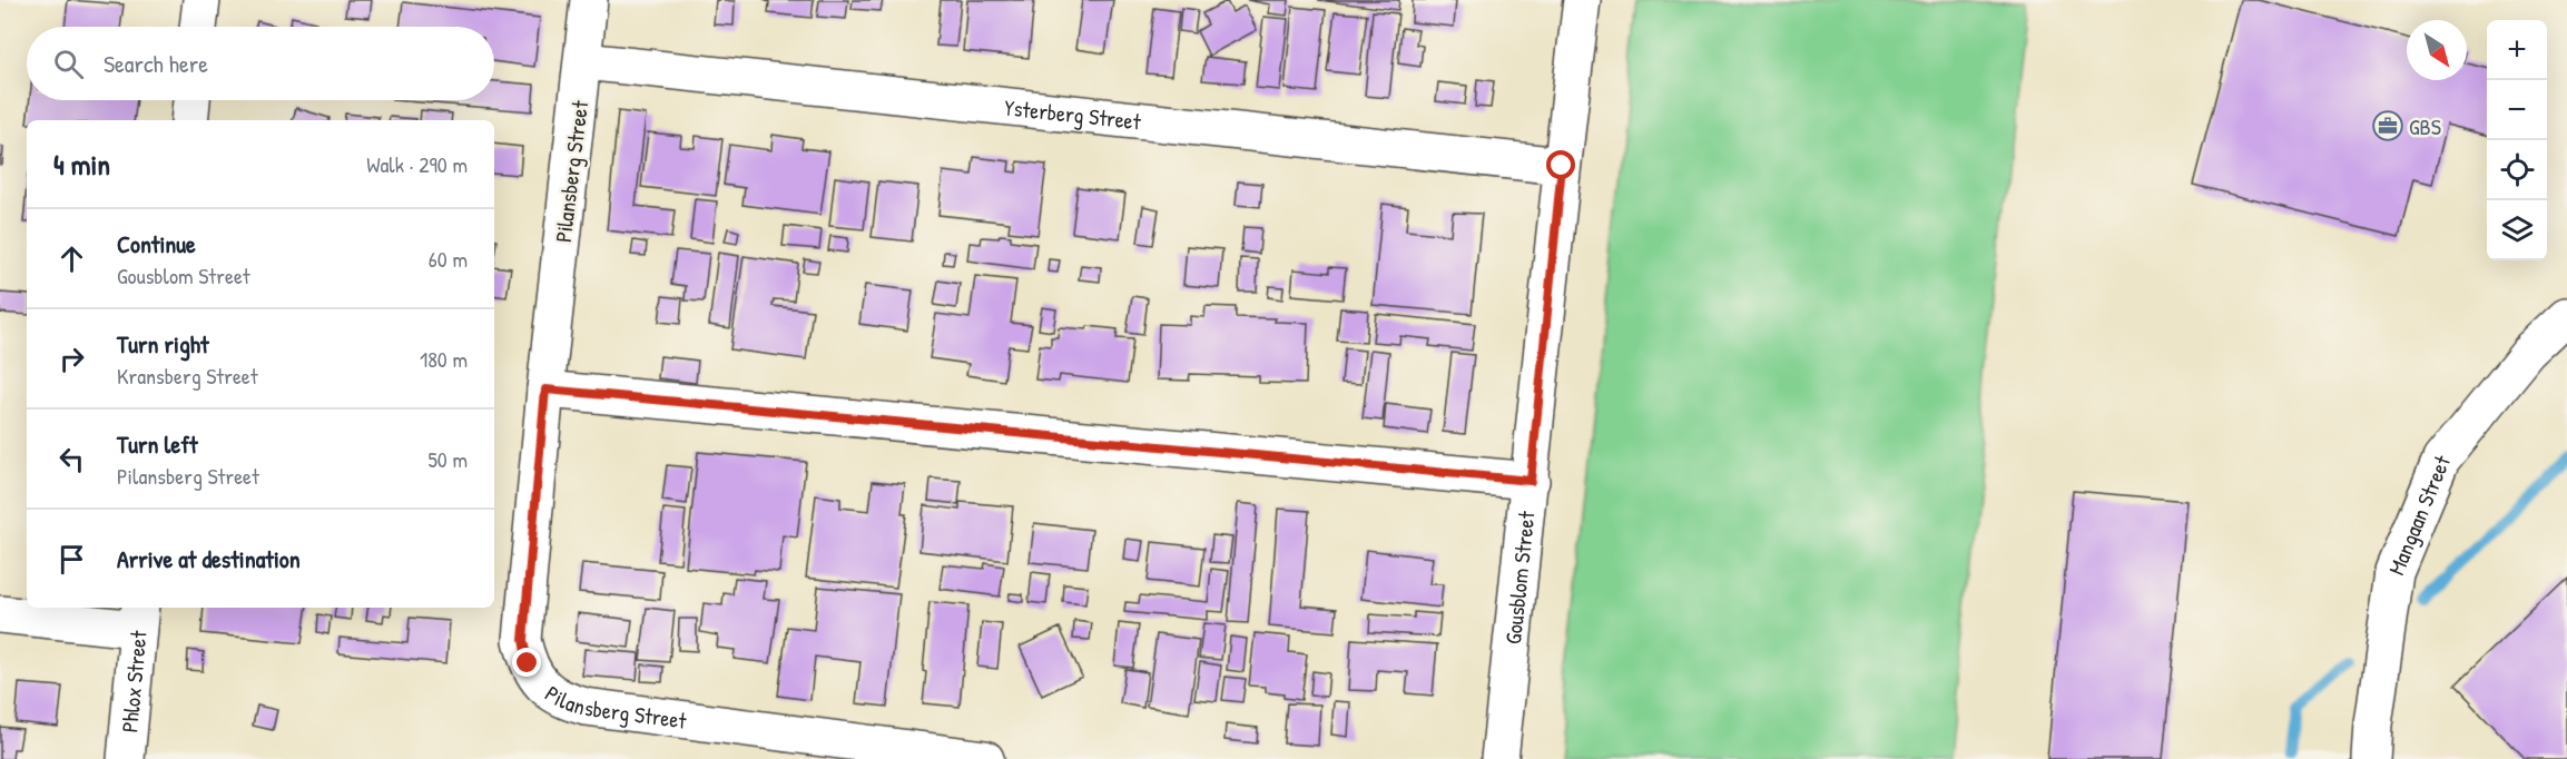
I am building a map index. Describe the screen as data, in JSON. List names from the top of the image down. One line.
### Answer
{"streets":{"street":["Ysterberg Street","Pilansberg Street","Mangaan Street","Gousblom Street","Phlox Street"]},"crossings":[["Ysterberg Street","Pilansberg Street"],["Ysterberg Street","Gousblom Street"]],"places":{"office":["GBS"]},"north":"bottom right","page":{"map_buttons":["+","−"],"search":"Search here","heading":["4 min","Walk · 290 m"],"list":[["Continue","Gousblom Street","60 m"],["Turn right","Kransberg Street","180 m"],["Turn left","Pilansberg Street","50 m"],"Arrive at destination"]}}
